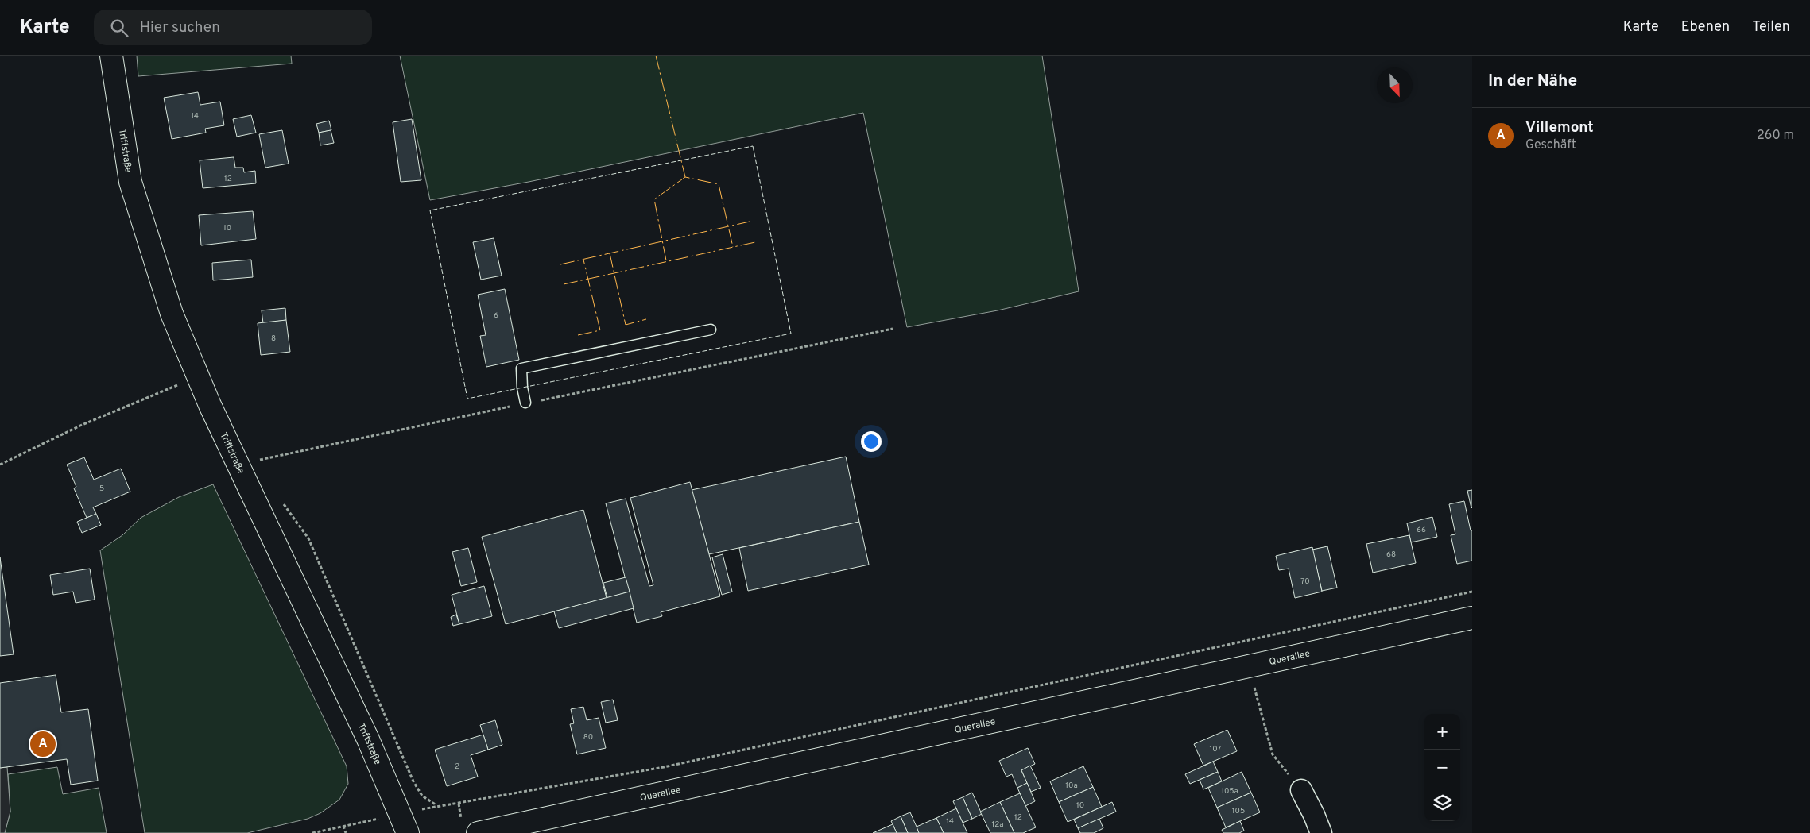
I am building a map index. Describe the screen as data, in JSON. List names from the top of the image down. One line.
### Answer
{"streets":{"street":["Triftstraße","Querallee"]},"house_numbers":["14","12","10","6","8","5","66","68","70","80","107","2","10a","105a","10","105","12","14","12a"],"north":"bottom right","page":{"header":"Karte","search":"Hier suchen","nav":["Karte","Ebenen","Teilen"],"heading":"In der Nähe","list":[{"mark":"A","name":"Villemont","note":"Geschäft","value":"260 m"}],"map_buttons":["+","−"],"pins":"A"}}
